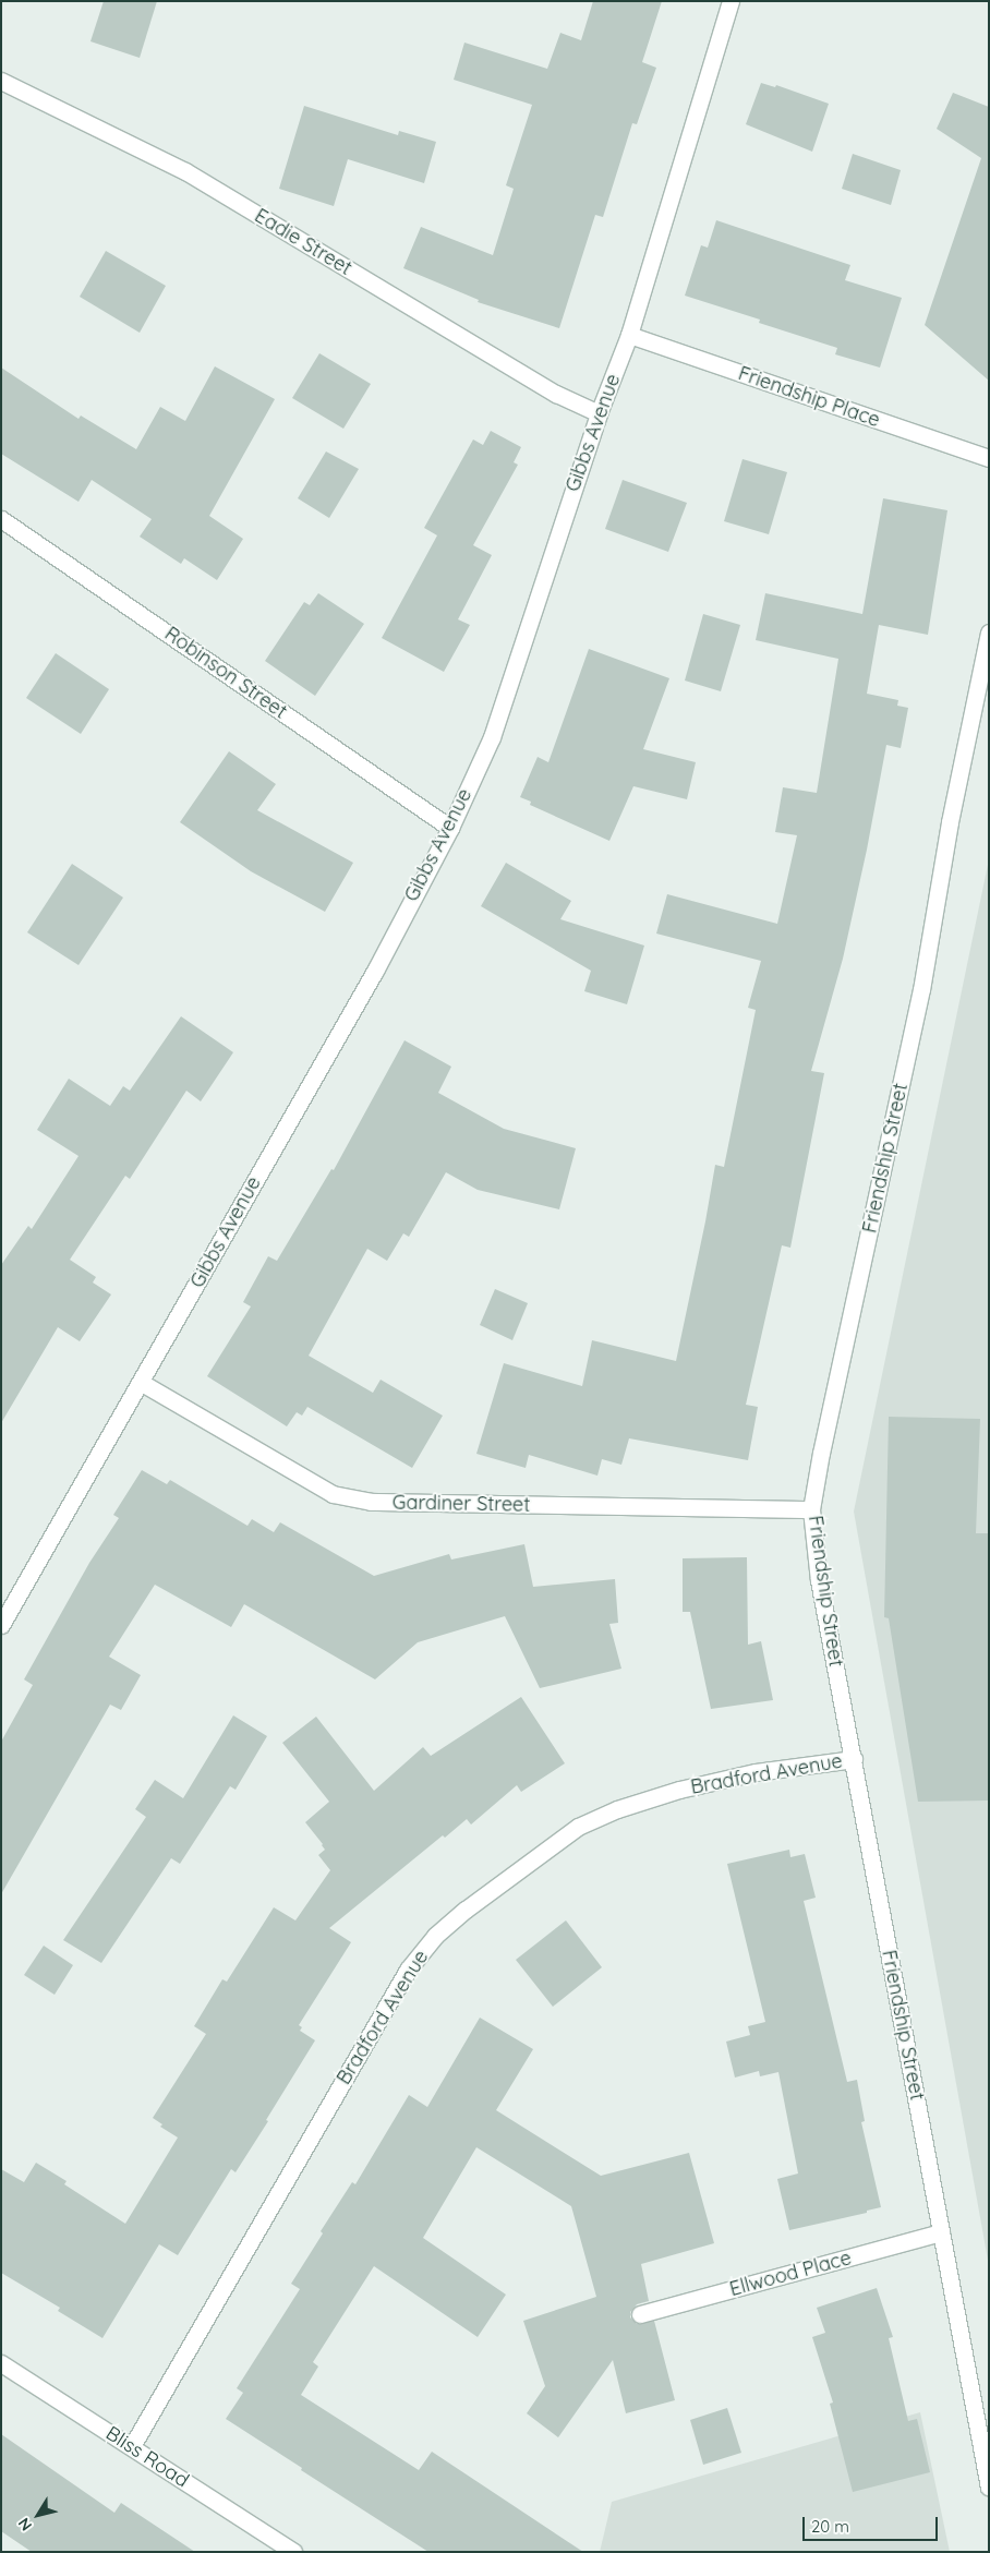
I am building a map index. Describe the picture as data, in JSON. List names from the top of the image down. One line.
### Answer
{"streets":{"street":["Eadie Street","Friendship Place","Gibbs Avenue","Robinson Street","Friendship Street","Gardiner Street","Bradford Avenue","Ellwood Place","Bliss Road"]},"crossings":[["Eadie Street","Gibbs Avenue"],["Friendship Place","Gibbs Avenue"],["Gibbs Avenue","Robinson Street"],["Gibbs Avenue","Gardiner Street"],["Friendship Street","Gardiner Street"],["Friendship Street","Bradford Avenue"],["Friendship Street","Ellwood Place"],["Bradford Avenue","Bliss Road"]],"scale_bar":"20 m","north":"bottom left"}
